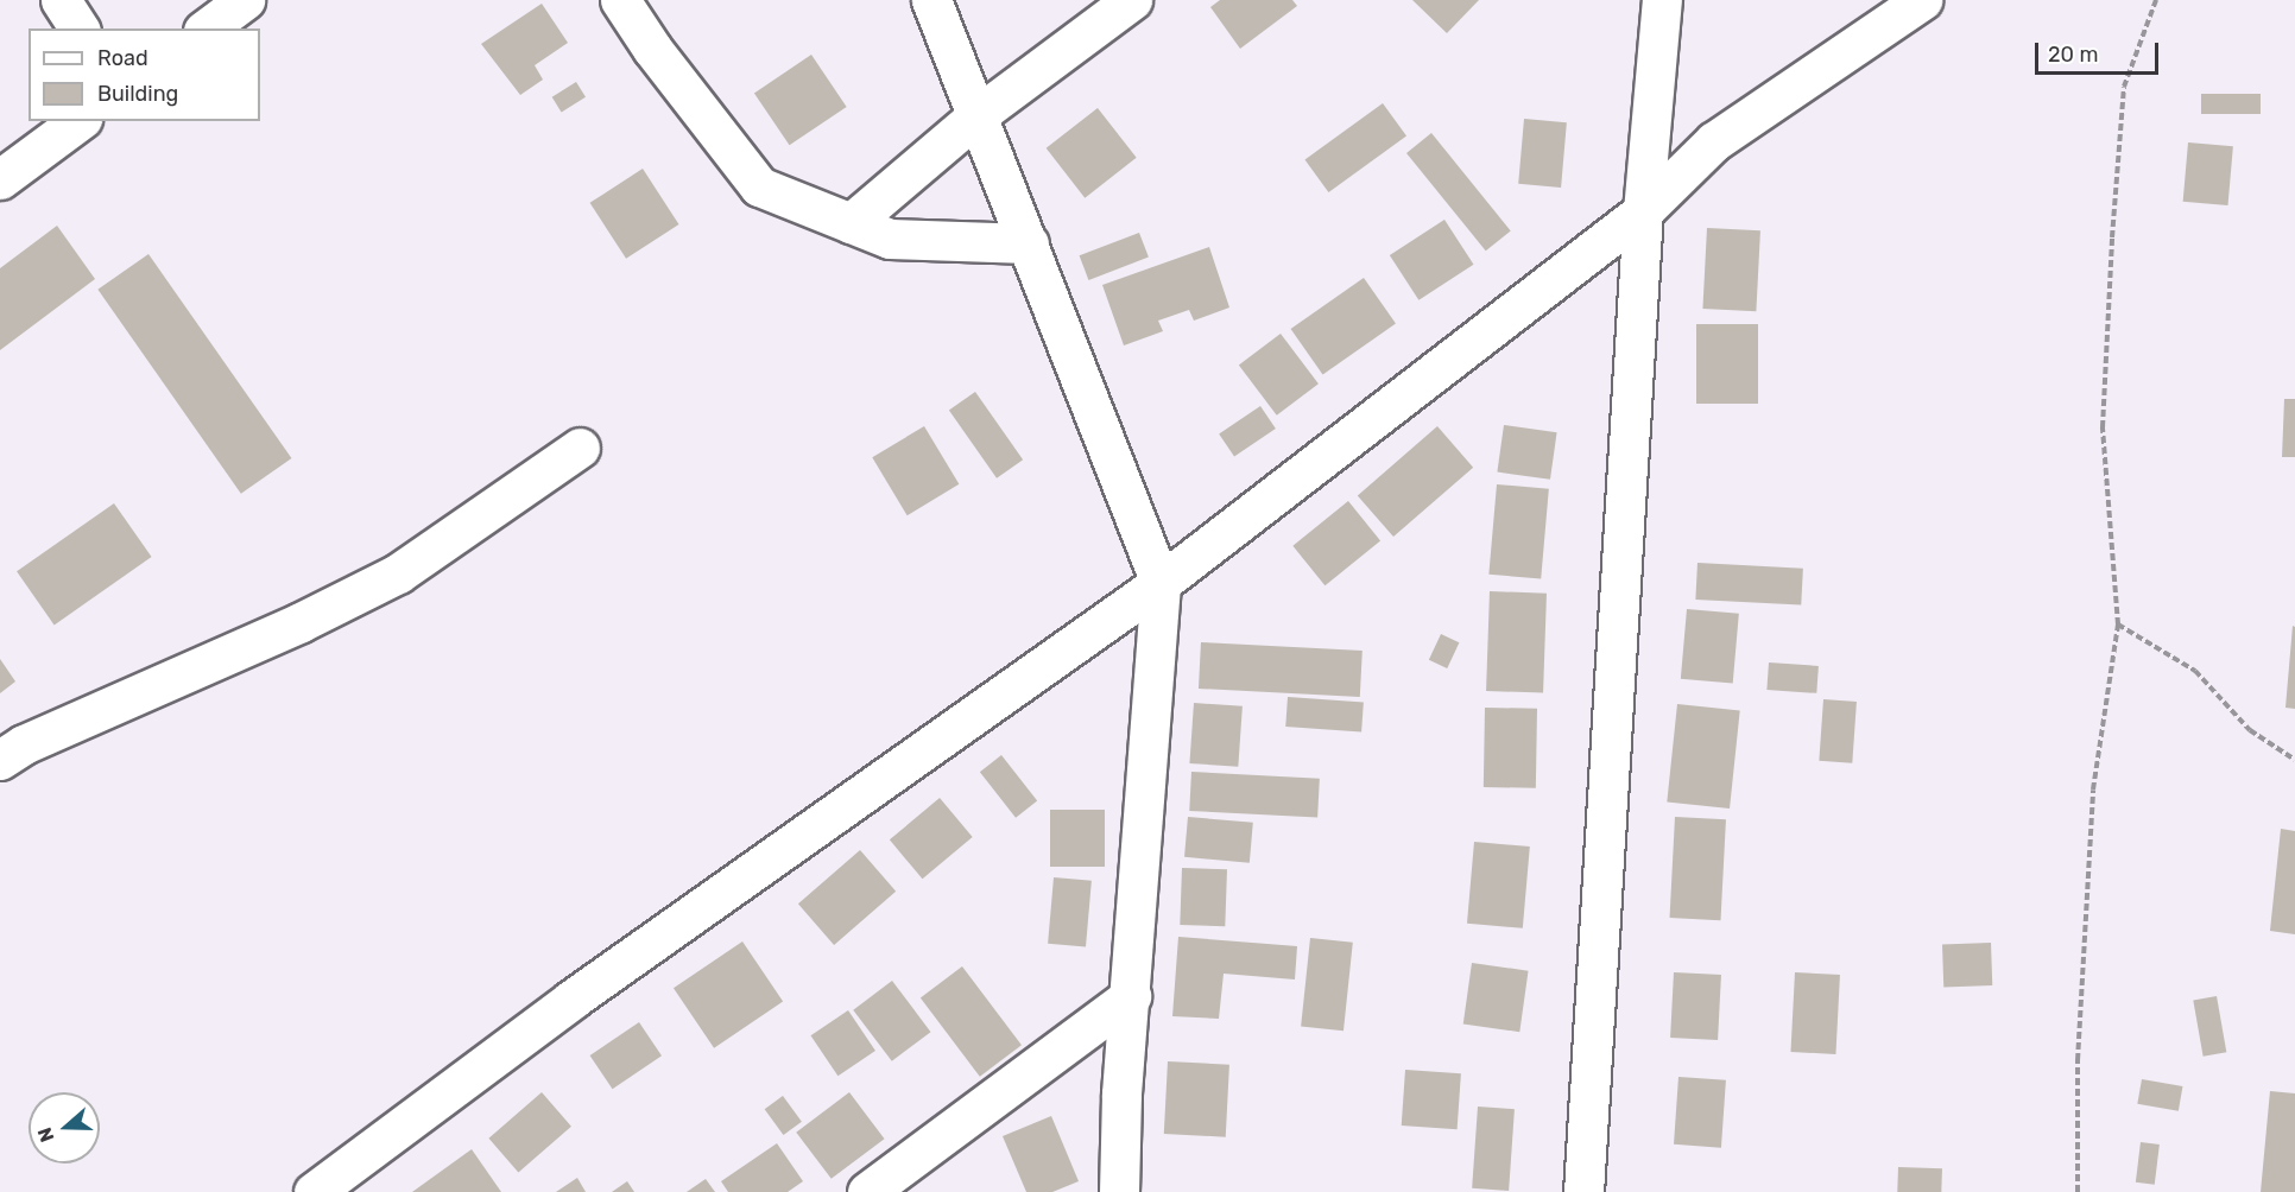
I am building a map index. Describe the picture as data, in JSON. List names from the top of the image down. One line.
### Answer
{"legend":["Road","Building"],"scale_bar":"20 m","north":"left"}
